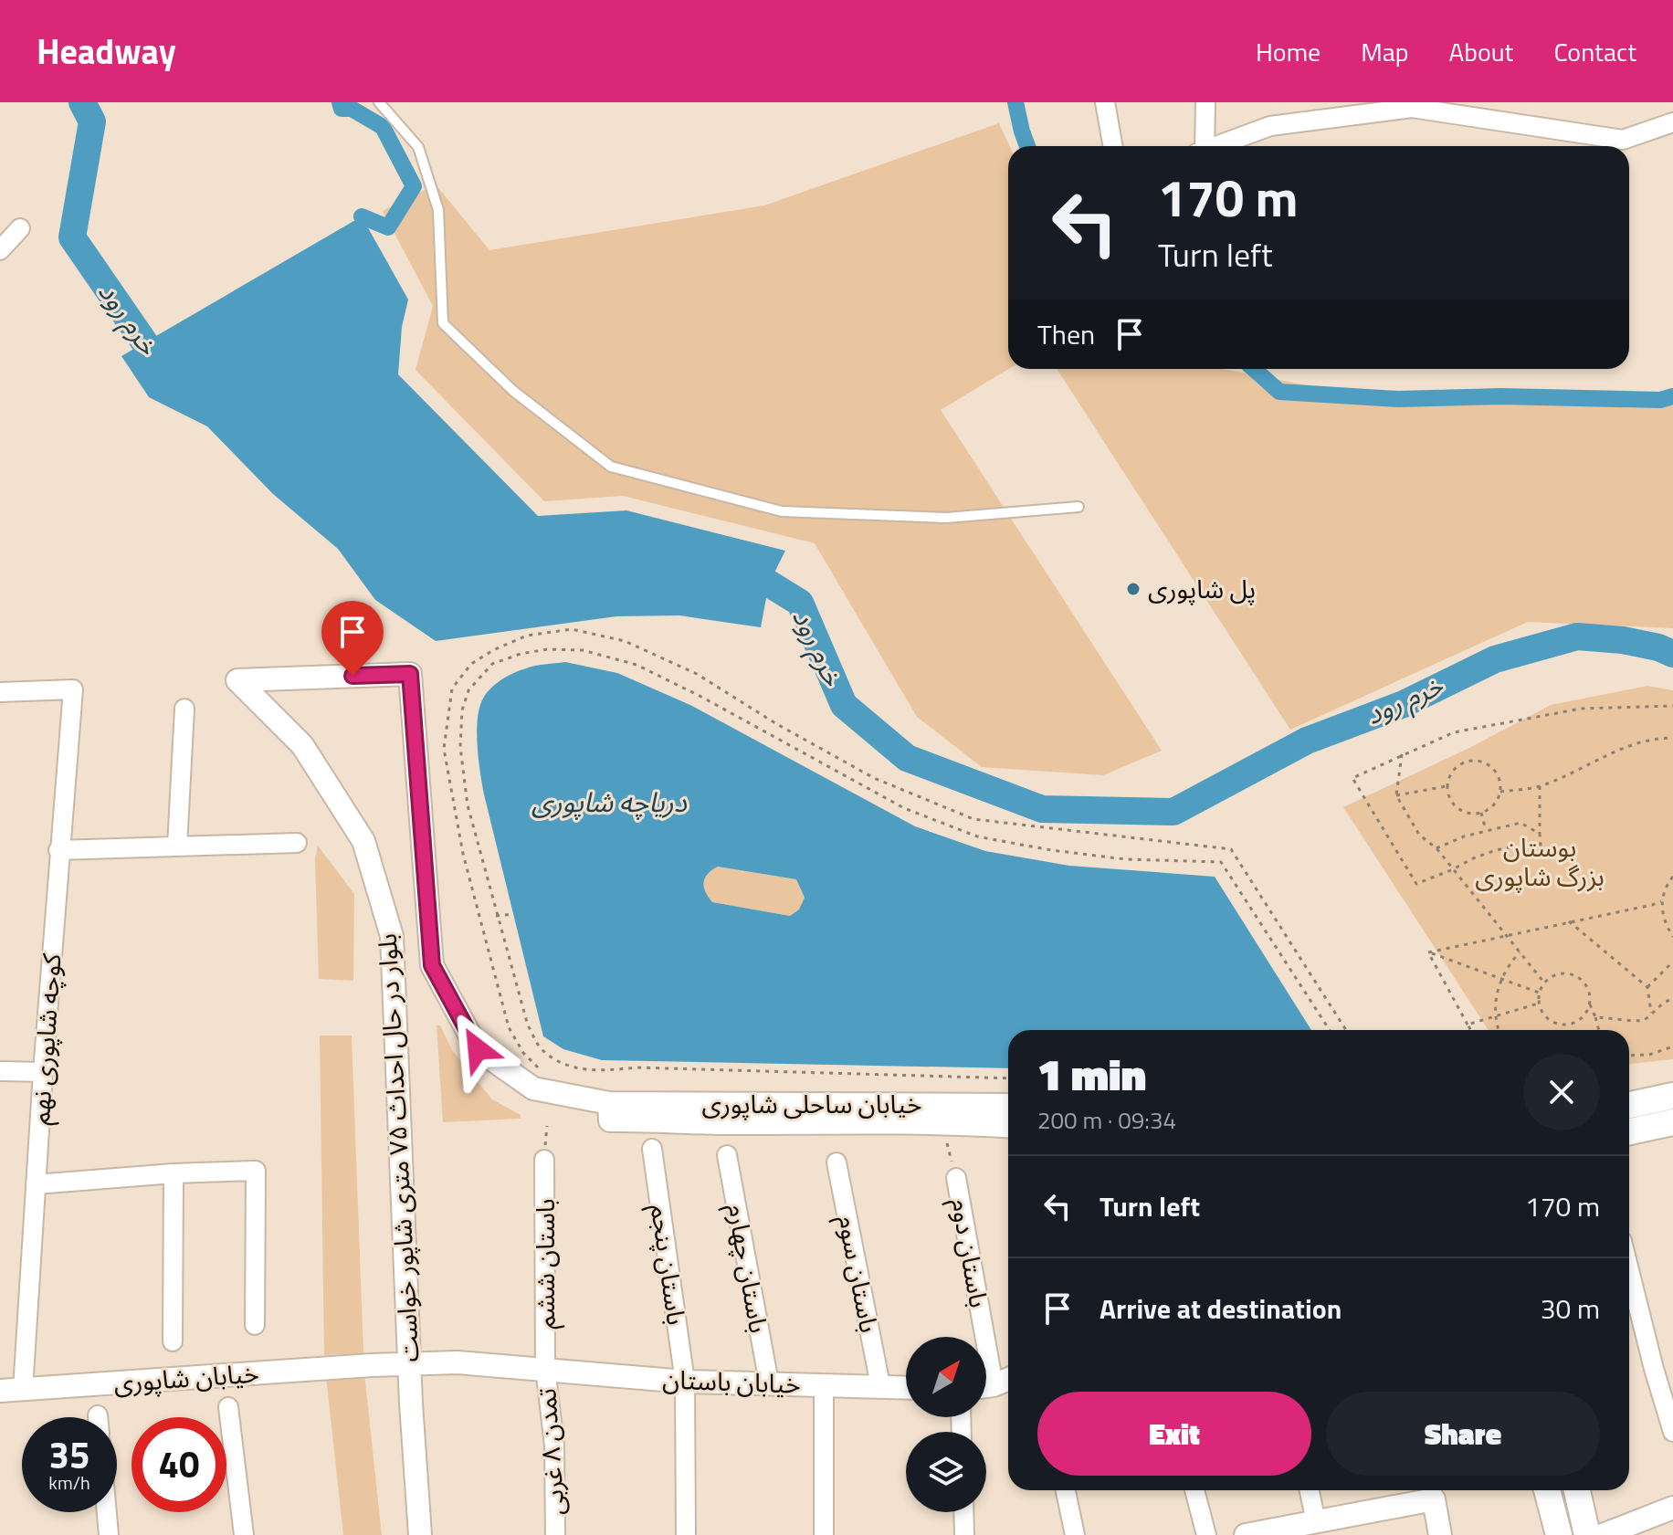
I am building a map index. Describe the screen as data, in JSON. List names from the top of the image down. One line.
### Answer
{"streets":{"street":["کوچه شاپوری نهم","خیابان ساحلی شاپوری","بلوار در حال احداث ۷۵ متری شاپور خواست","باستان دوم","باستان ششم","باستان پنجم","باستان چهارم","باستان سوم","خیابان شاپوری","خیابان باستان","تمدن ۸ غربی"]},"crossings":[["کوچه شاپوری نهم","خیابان شاپوری"],["خیابان ساحلی شاپوری","بلوار در حال احداث ۷۵ متری شاپور خواست"],["خیابان ساحلی شاپوری","باستان دوم"],["بلوار در حال احداث ۷۵ متری شاپور خواست","خیابان شاپوری"],["بلوار در حال احداث ۷۵ متری شاپور خواست","خیابان باستان"],["باستان ششم","خیابان باستان"],["باستان ششم","تمدن ۸ غربی"],["باستان پنجم","خیابان باستان"],["باستان چهارم","خیابان باستان"],["باستان سوم","خیابان باستان"],["خیابان شاپوری","خیابان باستان"],["خیابان باستان","تمدن ۸ غربی"]],"water":["خرم رود","دریاچه شاپوری"],"parks":["بوستان بزرگ شاپوری"],"places":["پل شاپوری"],"north":"top right","page":{"header":"Headway","nav":["Home","Map","About","Contact"],"turn":["170 m","Turn left"],"then":"Then","heading":["1 min","200 m · 09:34"],"list":[{"name":"Turn left","value":"170 m"},{"name":"Arrive at destination","value":"30 m"}],"buttons":["Exit","Share"],"speed":"35 km/h","limit":"40"}}
